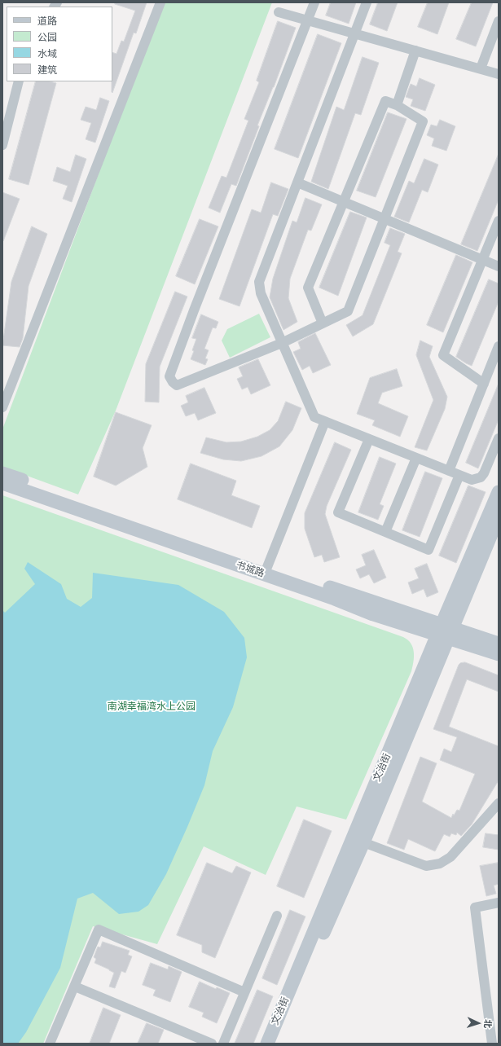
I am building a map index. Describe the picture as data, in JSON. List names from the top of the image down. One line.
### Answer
{"streets":{"main road":["书城路","文治街"]},"crossings":[["书城路","文治街"]],"parks":["南湖幸福湾水上公园"],"legend":["道路","公园","水域","建筑"],"north":"right"}
